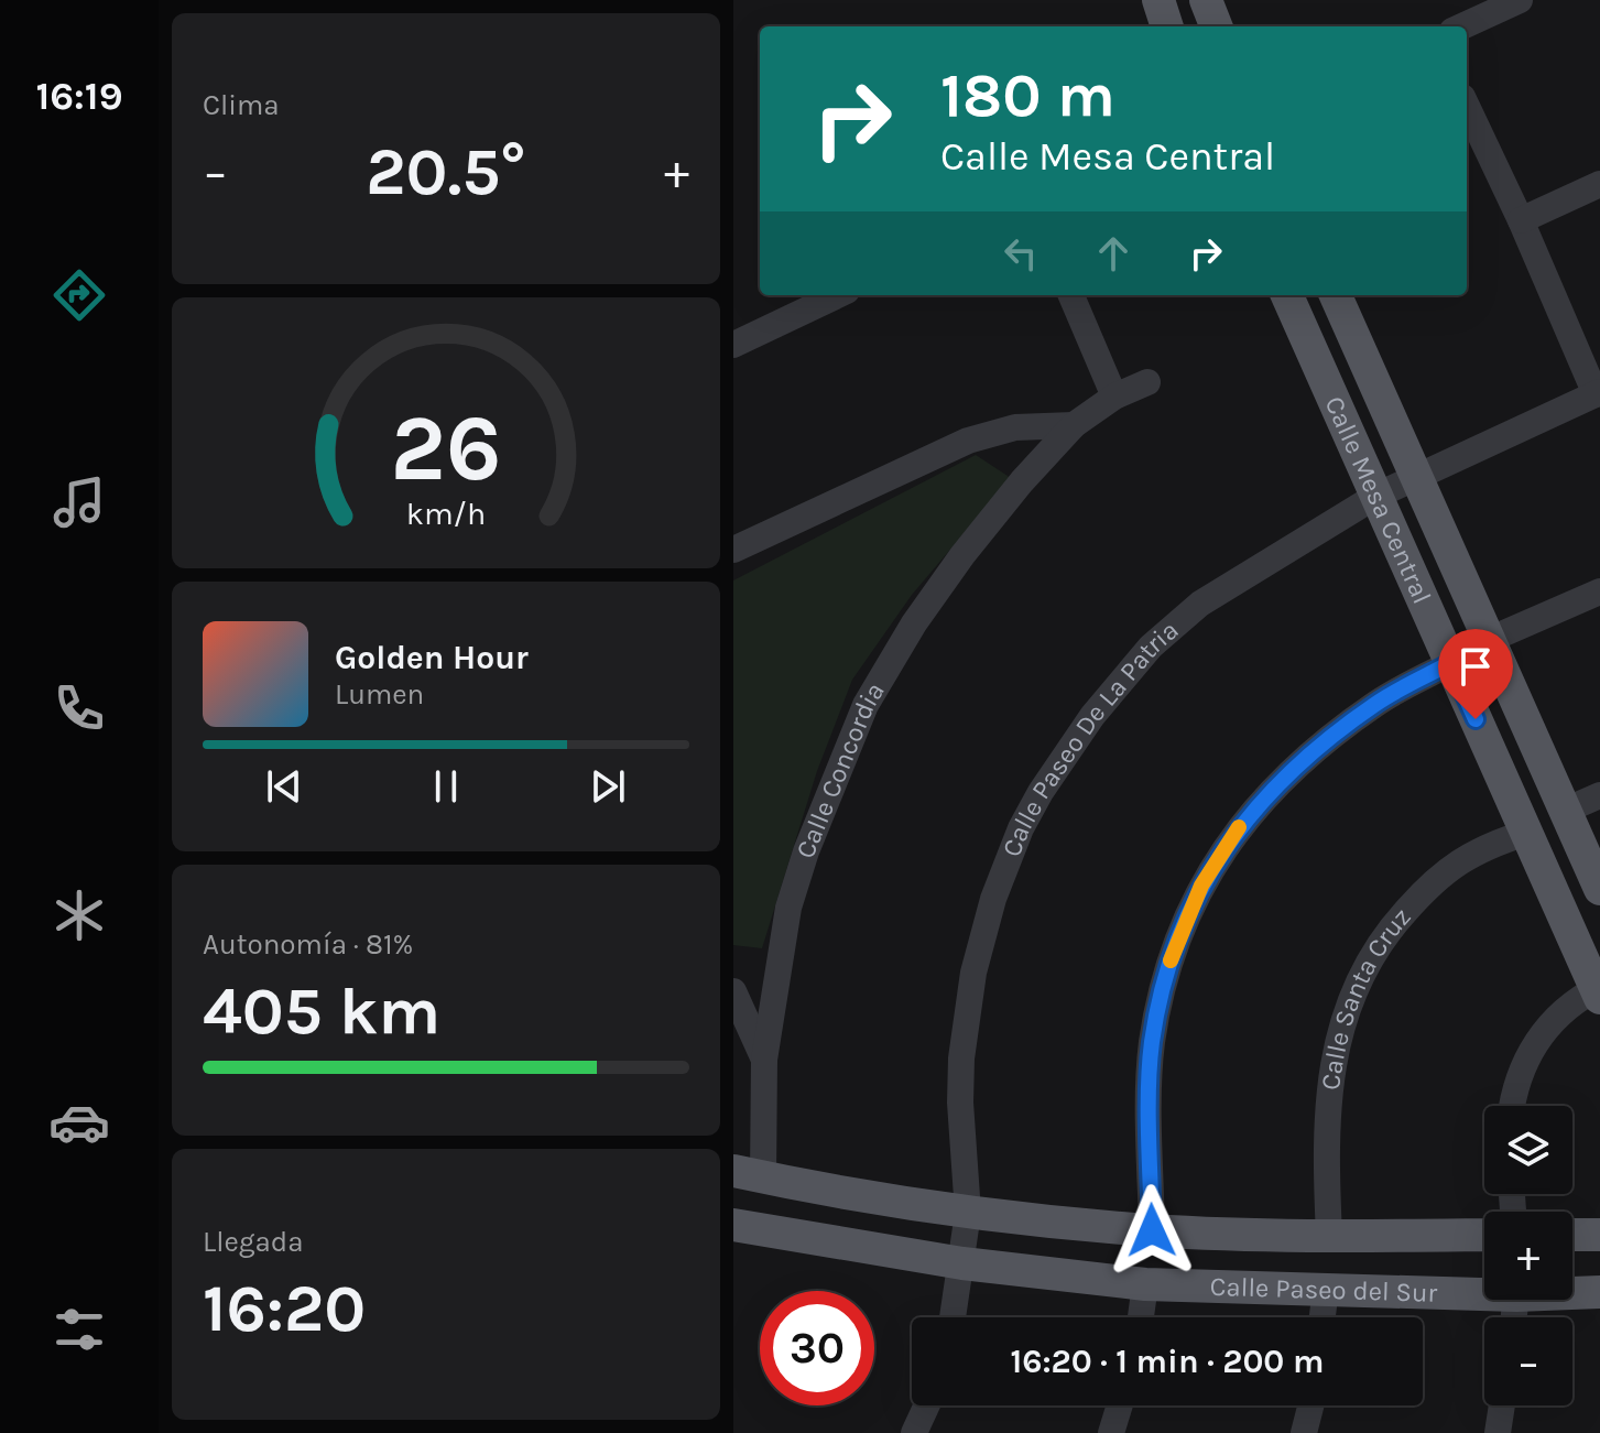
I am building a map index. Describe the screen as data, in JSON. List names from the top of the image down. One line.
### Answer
{"streets":{"main road":["Calle Mesa Central","Calle Paseo del Sur"],"street":["Calle Paseo De La Patria","Calle Concordia","Calle Santa Cruz"]},"crossings":[["Calle Mesa Central","Calle Paseo De La Patria"],["Calle Mesa Central","Calle Santa Cruz"],["Calle Paseo De La Patria","Calle Paseo del Sur"],["Calle Concordia","Calle Paseo del Sur"],["Calle Santa Cruz","Calle Paseo del Sur"]],"page":{"tabs":"16:19","tile":["Clima",["Autonomía · 81%","405 km"],["Llegada","16:20"]],"turn":["180 m","Calle Mesa Central"],"heat":["−","20.5°","+"],"song":["Golden Hour","Lumen"],"map_buttons":["+","−"],"limit":"30","trip":"16:20 · 1 min · 200 m","gauge":["26","km/h"]}}
